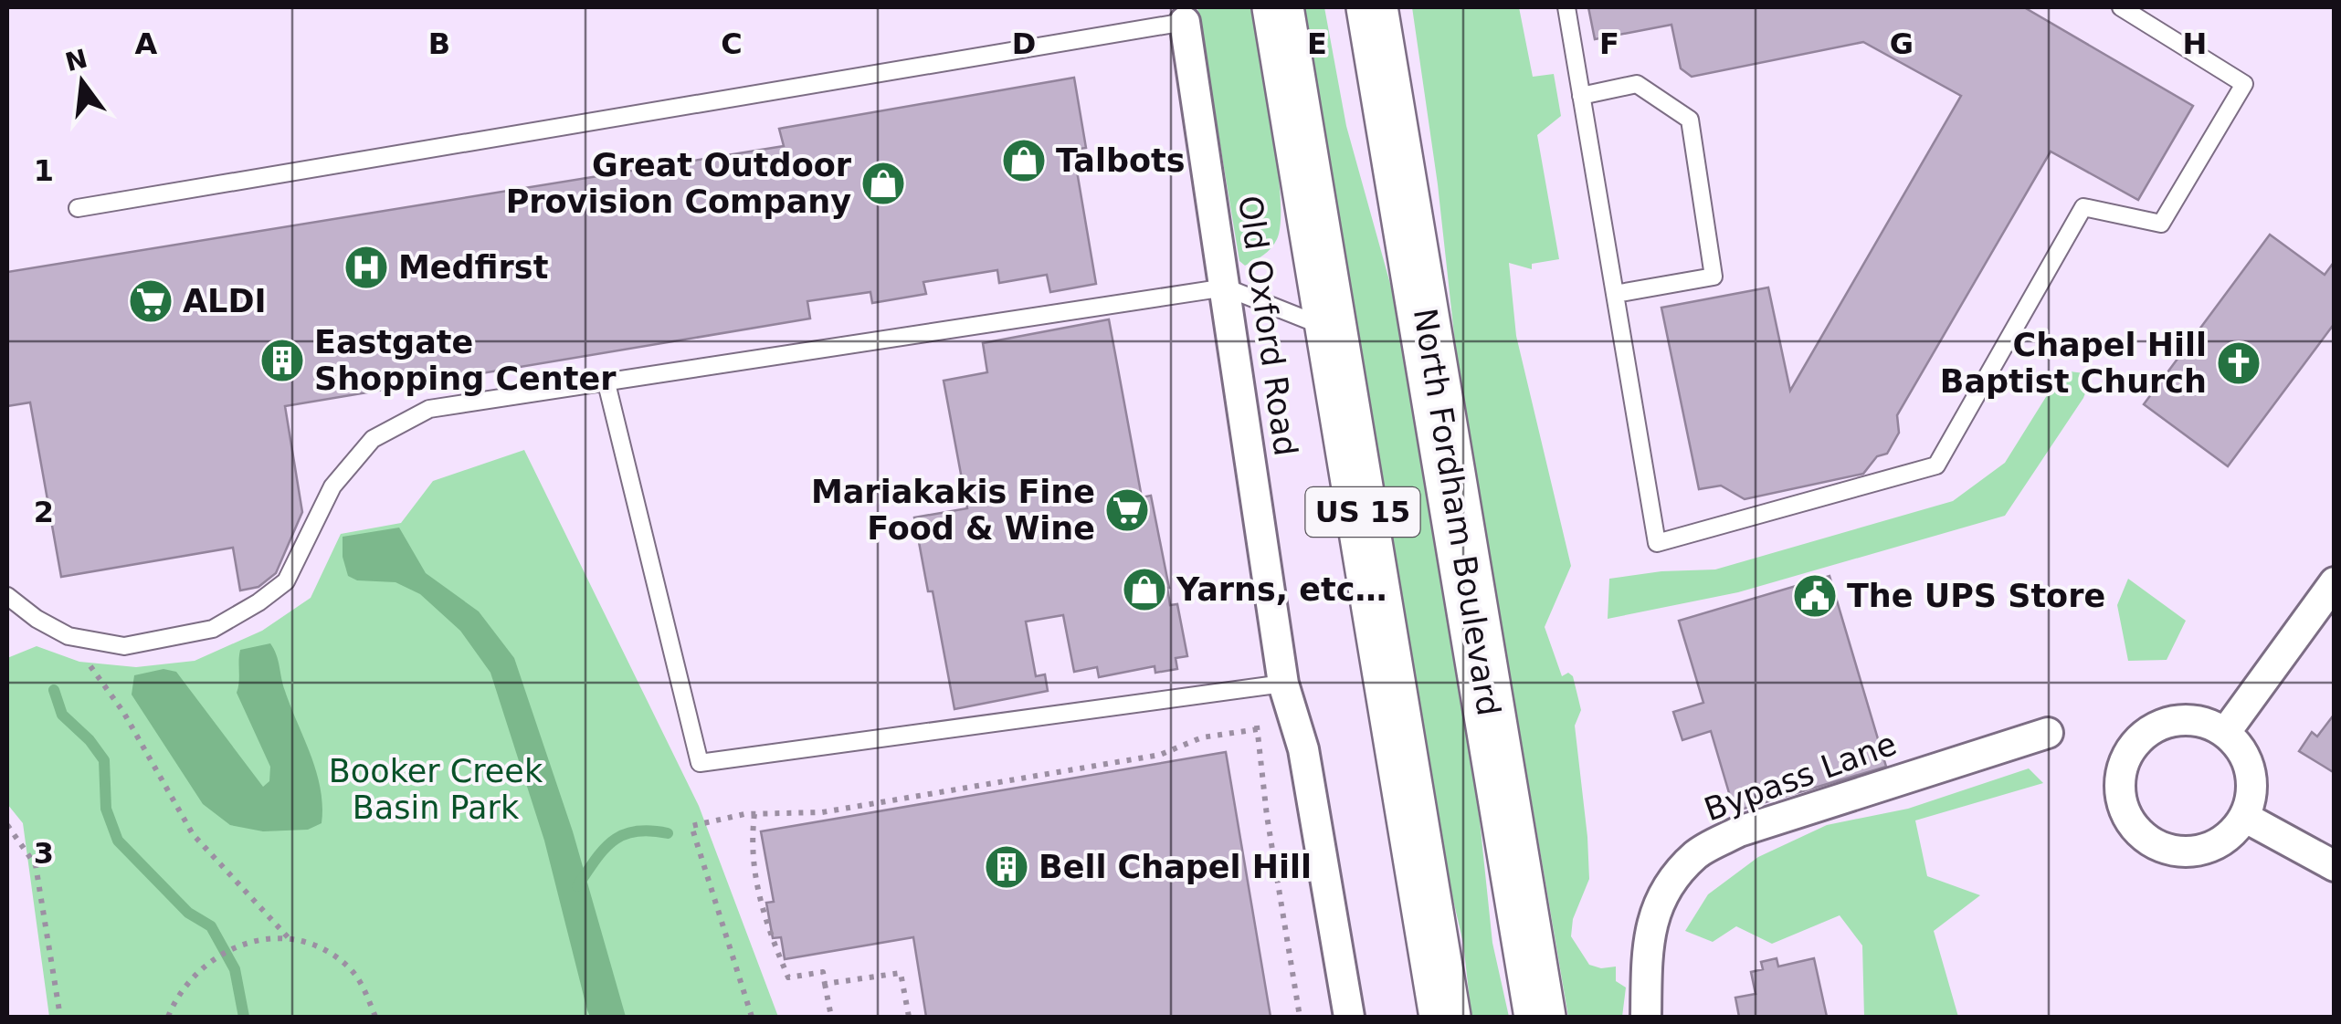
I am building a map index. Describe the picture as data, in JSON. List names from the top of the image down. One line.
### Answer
{"streets":{"highway":["US 15","North Fordham Boulevard"],"street":["Old Oxford Road","Bypass Lane"]},"parks":["Booker Creek Basin Park"],"places":{"shop":["Talbots","Great Outdoor Provision Company","Yarns, etc…"],"hospital":["Medfirst"],"supermarket":["ALDI","Mariakakis Fine Food & Wine"],"building":["Eastgate Shopping Center","Bell Chapel Hill"],"church":["Chapel Hill Baptist Church"],"public building":["The UPS Store"]},"north":"top","grid":{"columns":["A","B","C","D","E","F","G","H"],"rows":["1","2","3"]}}
